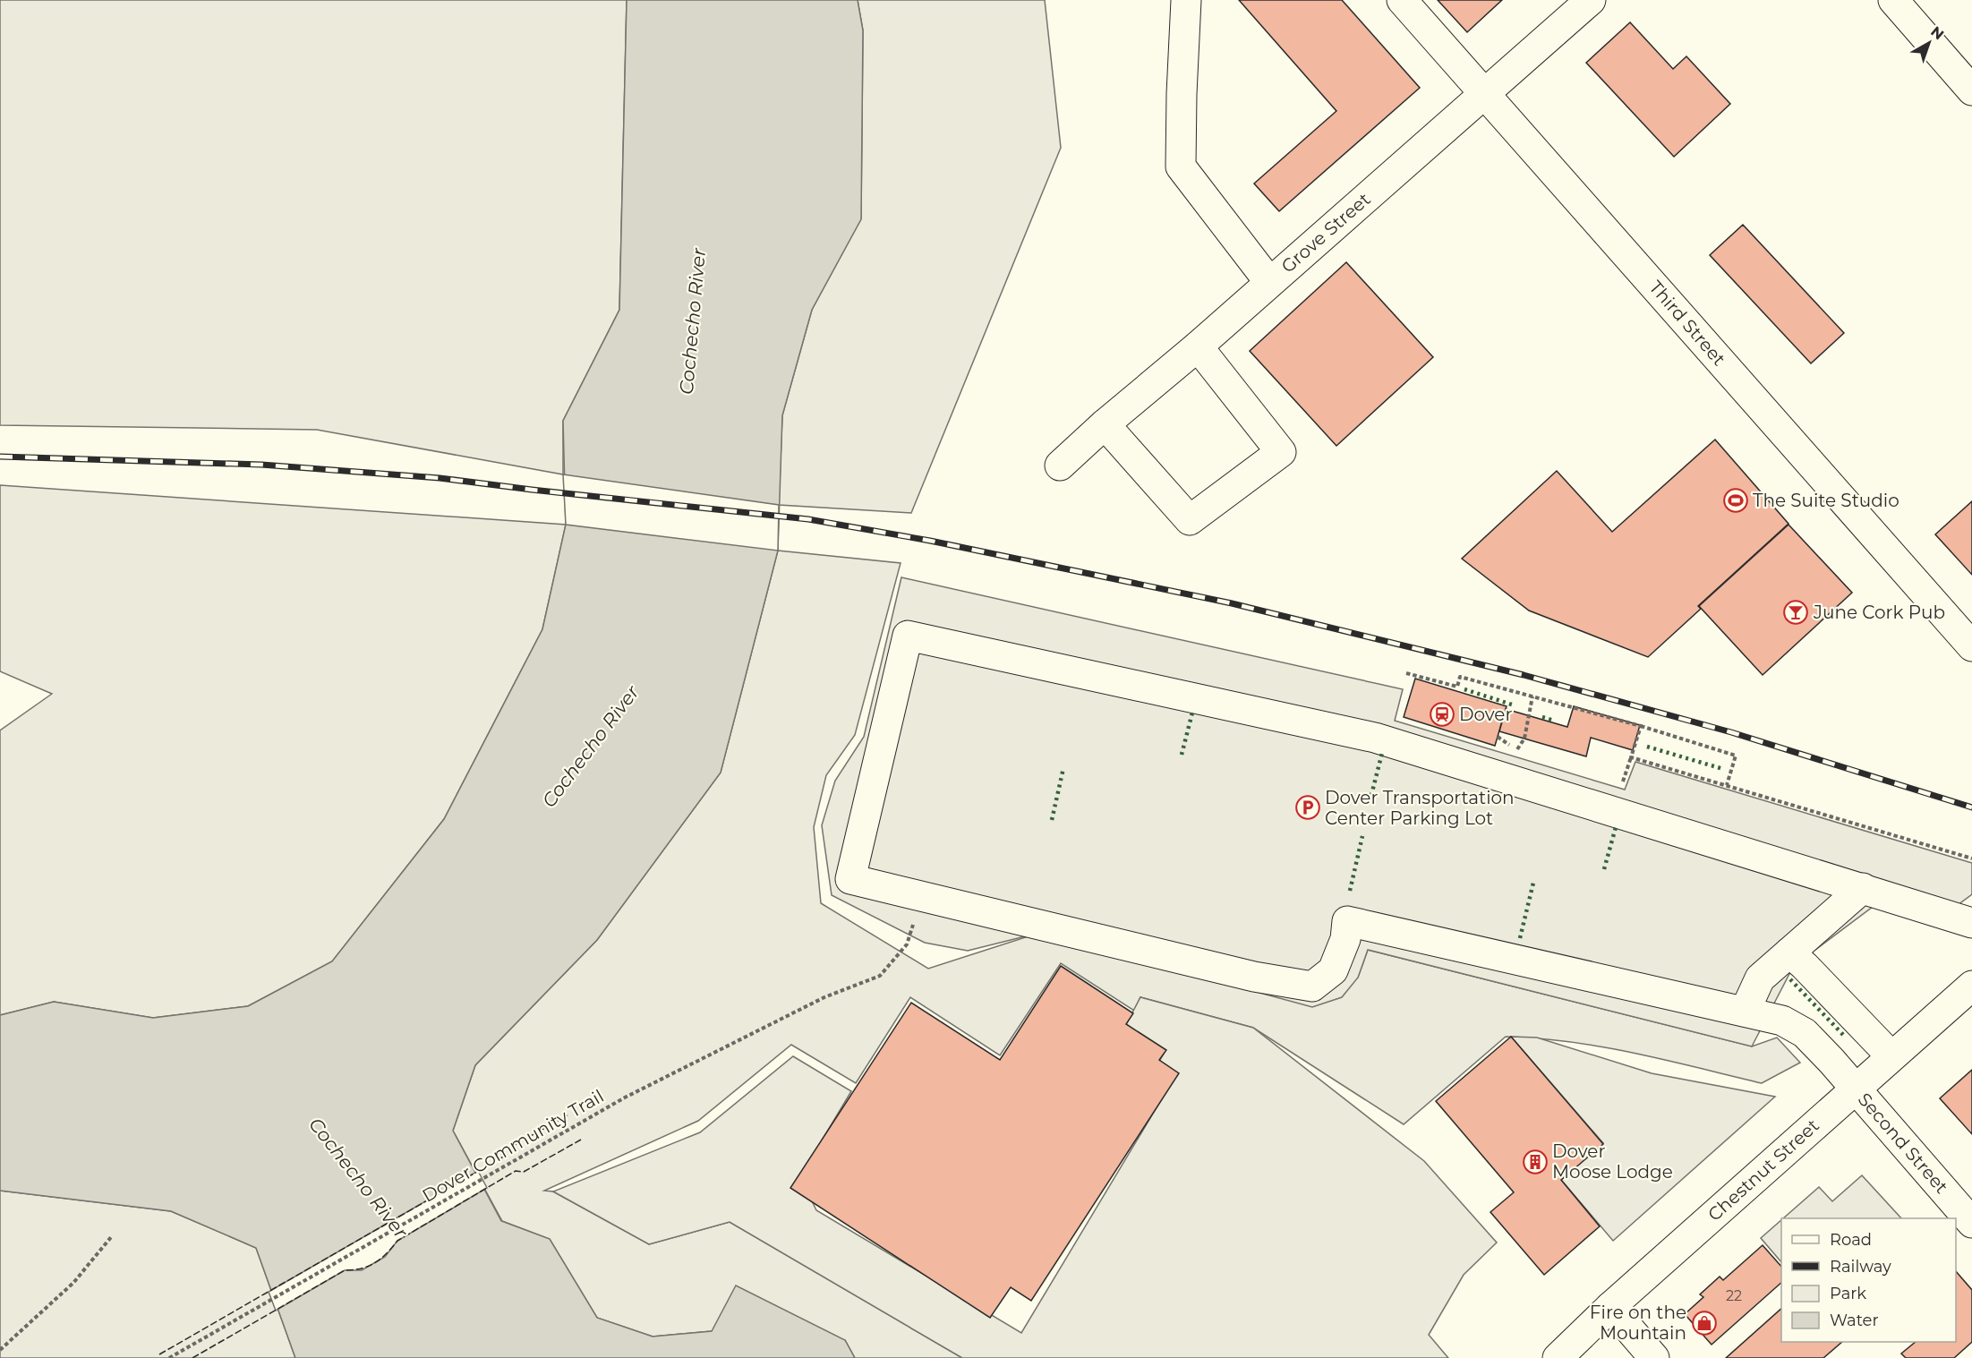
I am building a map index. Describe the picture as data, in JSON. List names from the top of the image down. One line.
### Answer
{"streets":{"street":["Grove Street","Third Street","Second Street","Chestnut Street"],"path":["Dover Community Trail"]},"crossings":[["Grove Street","Third Street"],["Second Street","Dover Community Trail"],["Second Street","Chestnut Street"]],"water":["Cochecho River"],"places":{"sports":["The Suite Studio"],"bar":["June Cork Pub"],"station":["Dover"],"parking":["Dover Transportation Center Parking Lot"],"building":["Dover Moose Lodge"],"shop":["Fire on the Mountain"]},"house_numbers":["22"],"legend":["Road","Railway","Park","Water"],"north":"top right"}
